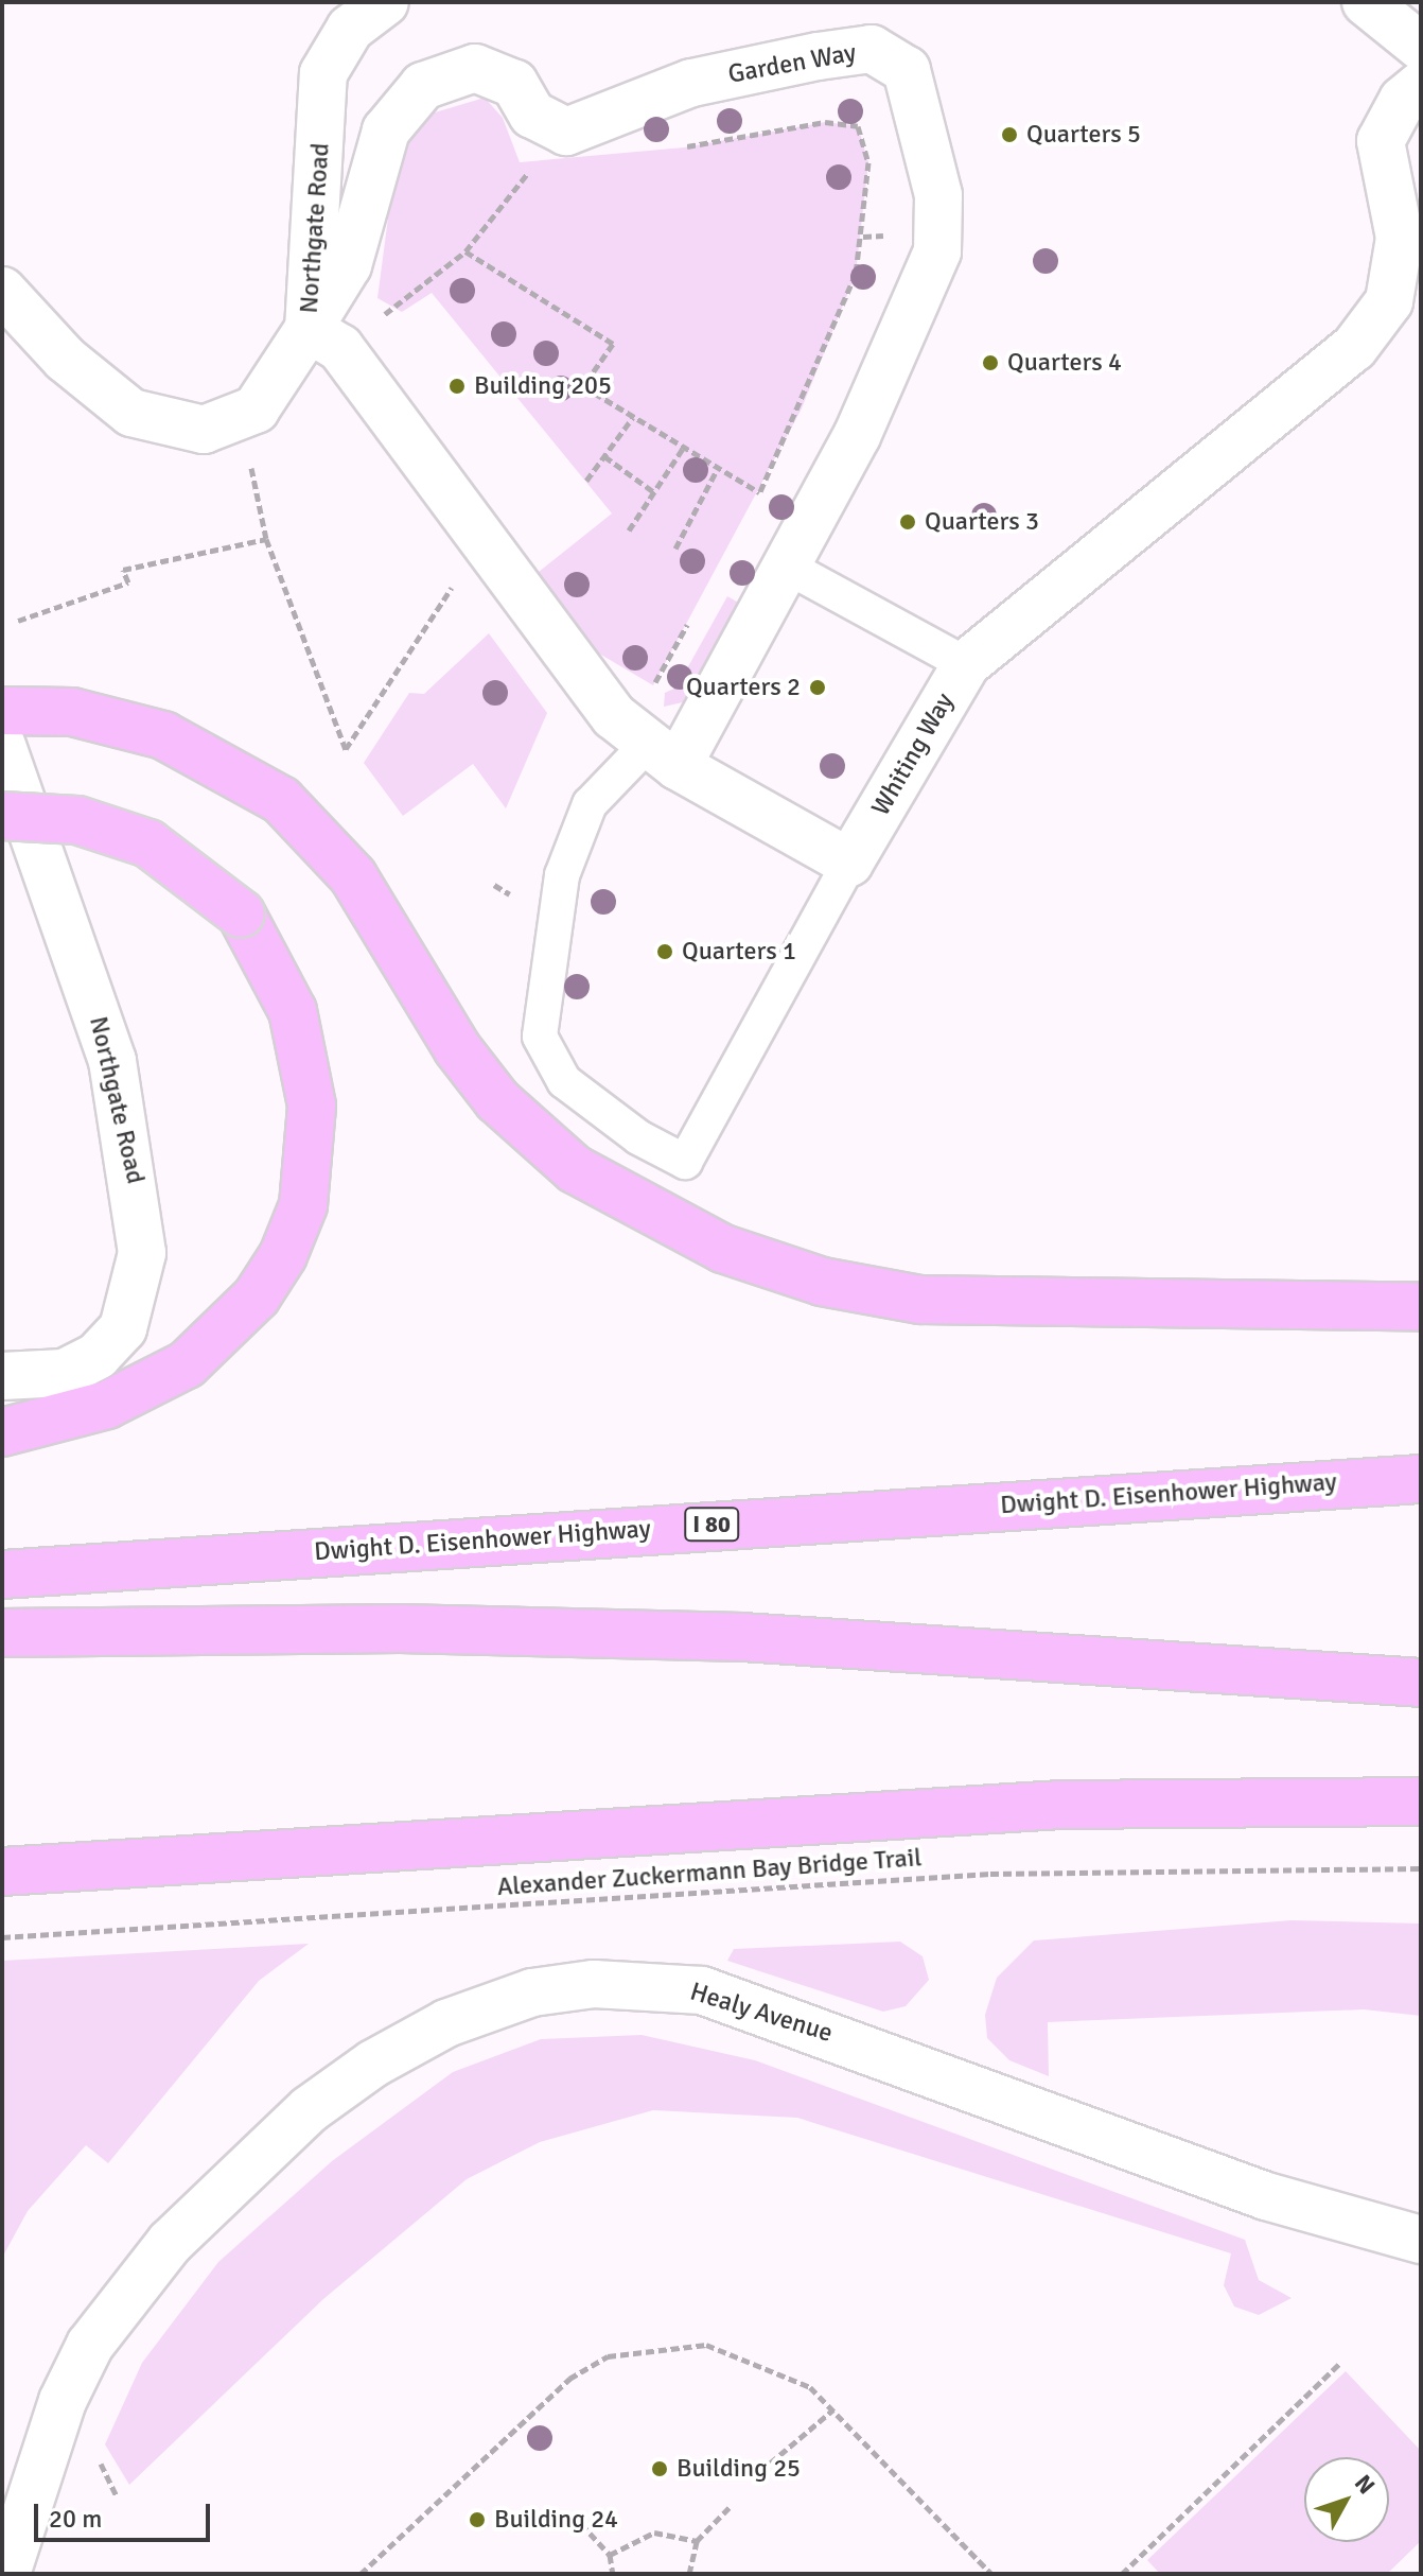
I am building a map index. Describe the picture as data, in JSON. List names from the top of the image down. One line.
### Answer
{"streets":{"highway":["Dwight D. Eisenhower Highway","I 80"],"street":["Garden Way","Northgate Road","Whiting Way","Healy Avenue"],"path":["Alexander Zuckermann Bay Bridge Trail"]},"crossings":[["Garden Way","Northgate Road"]],"places":["Quarters 5","Quarters 4","Building 205","Quarters 3","Quarters 2","Quarters 1","Building 25","Building 24"],"scale_bar":"20 m","north":"top right"}
